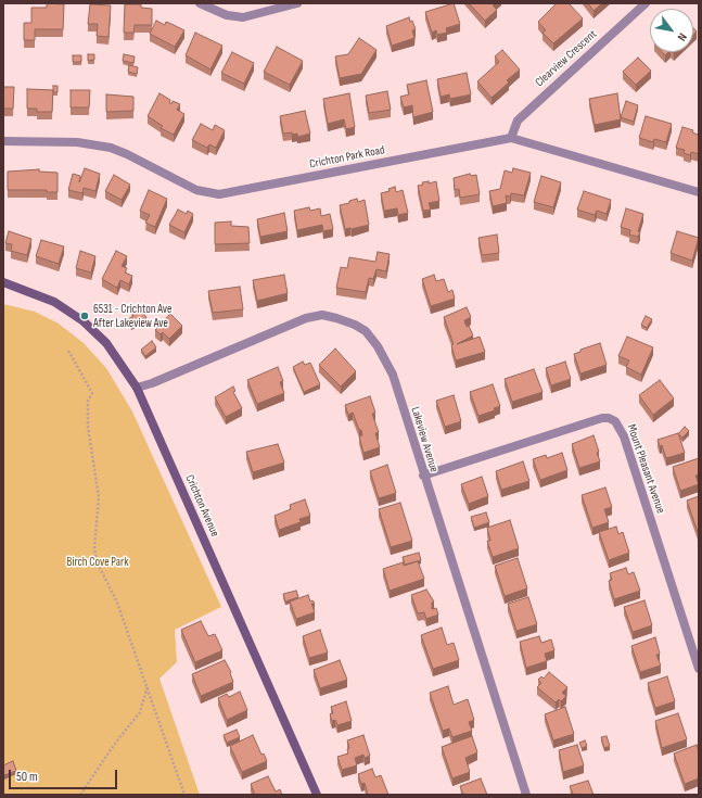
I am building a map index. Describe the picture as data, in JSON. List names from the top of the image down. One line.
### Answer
{"streets":{"street":["Clearview Crescent","Crichton Park Road","Lakeview Avenue","Mount Pleasant Avenue","Crichton Avenue"]},"crossings":[["Clearview Crescent","Crichton Park Road"],["Lakeview Avenue","Mount Pleasant Avenue"],["Lakeview Avenue","Crichton Avenue"]],"parks":["Birch Cove Park"],"places":["6531 - Crichton Ave After Lakeview Ave"],"scale_bar":"50 m","north":"bottom right"}
